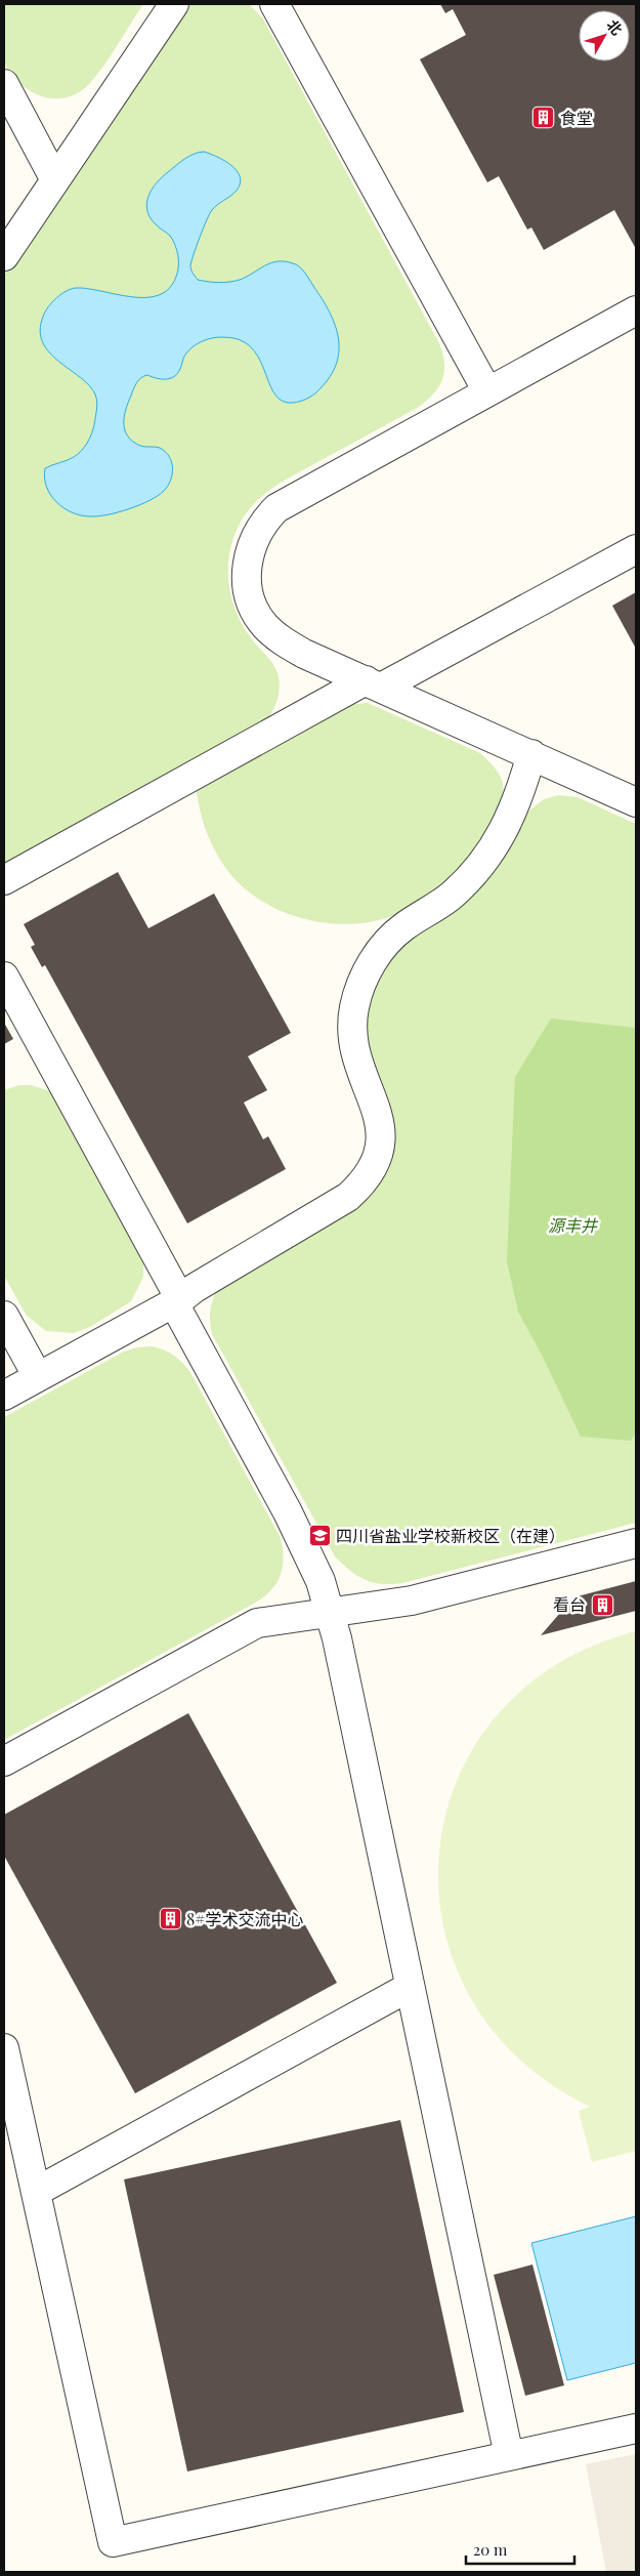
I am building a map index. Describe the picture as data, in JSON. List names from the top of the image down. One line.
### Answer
{"parks":["源丰井"],"places":{"building":["食堂","看台","8#学术交流中心"],"school or university":["四川省盐业学校新校区（在建）"]},"scale_bar":"20 m","north":"top right"}
